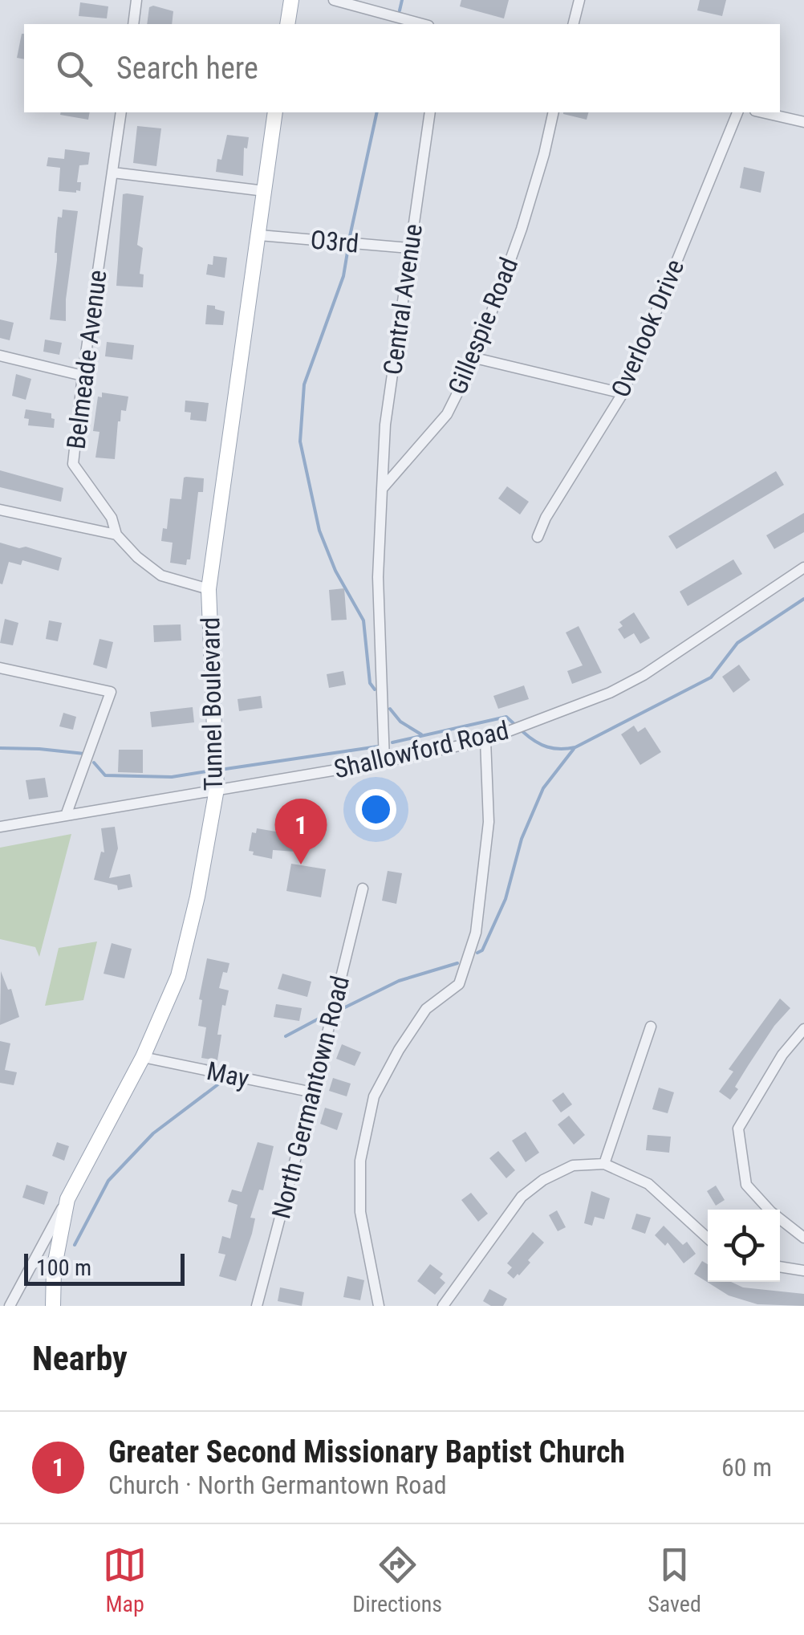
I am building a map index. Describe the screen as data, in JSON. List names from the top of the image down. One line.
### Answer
{"streets":{"main road":["Tunnel Boulevard"],"street":["O3rd","Central Avenue","Gillespie Road","Overlook Drive","Belmeade Avenue","Shallowford Road","May","North Germantown Road"]},"crossings":[["O3rd","Central Avenue"],["O3rd","Tunnel Boulevard"],["Central Avenue","Gillespie Road"],["Belmeade Avenue","Tunnel Boulevard"],["Tunnel Boulevard","Shallowford Road"],["Tunnel Boulevard","May"],["May","North Germantown Road"]],"scale_bar":"100 m","page":{"search":"Search here","pins":"1","scale":"100 m","heading":"Nearby","list":[{"mark":"1","name":"Greater Second Missionary Baptist Church","note":"Church · North Germantown Road","value":"60 m"}],"nav":["Map","Directions","Saved"]}}
